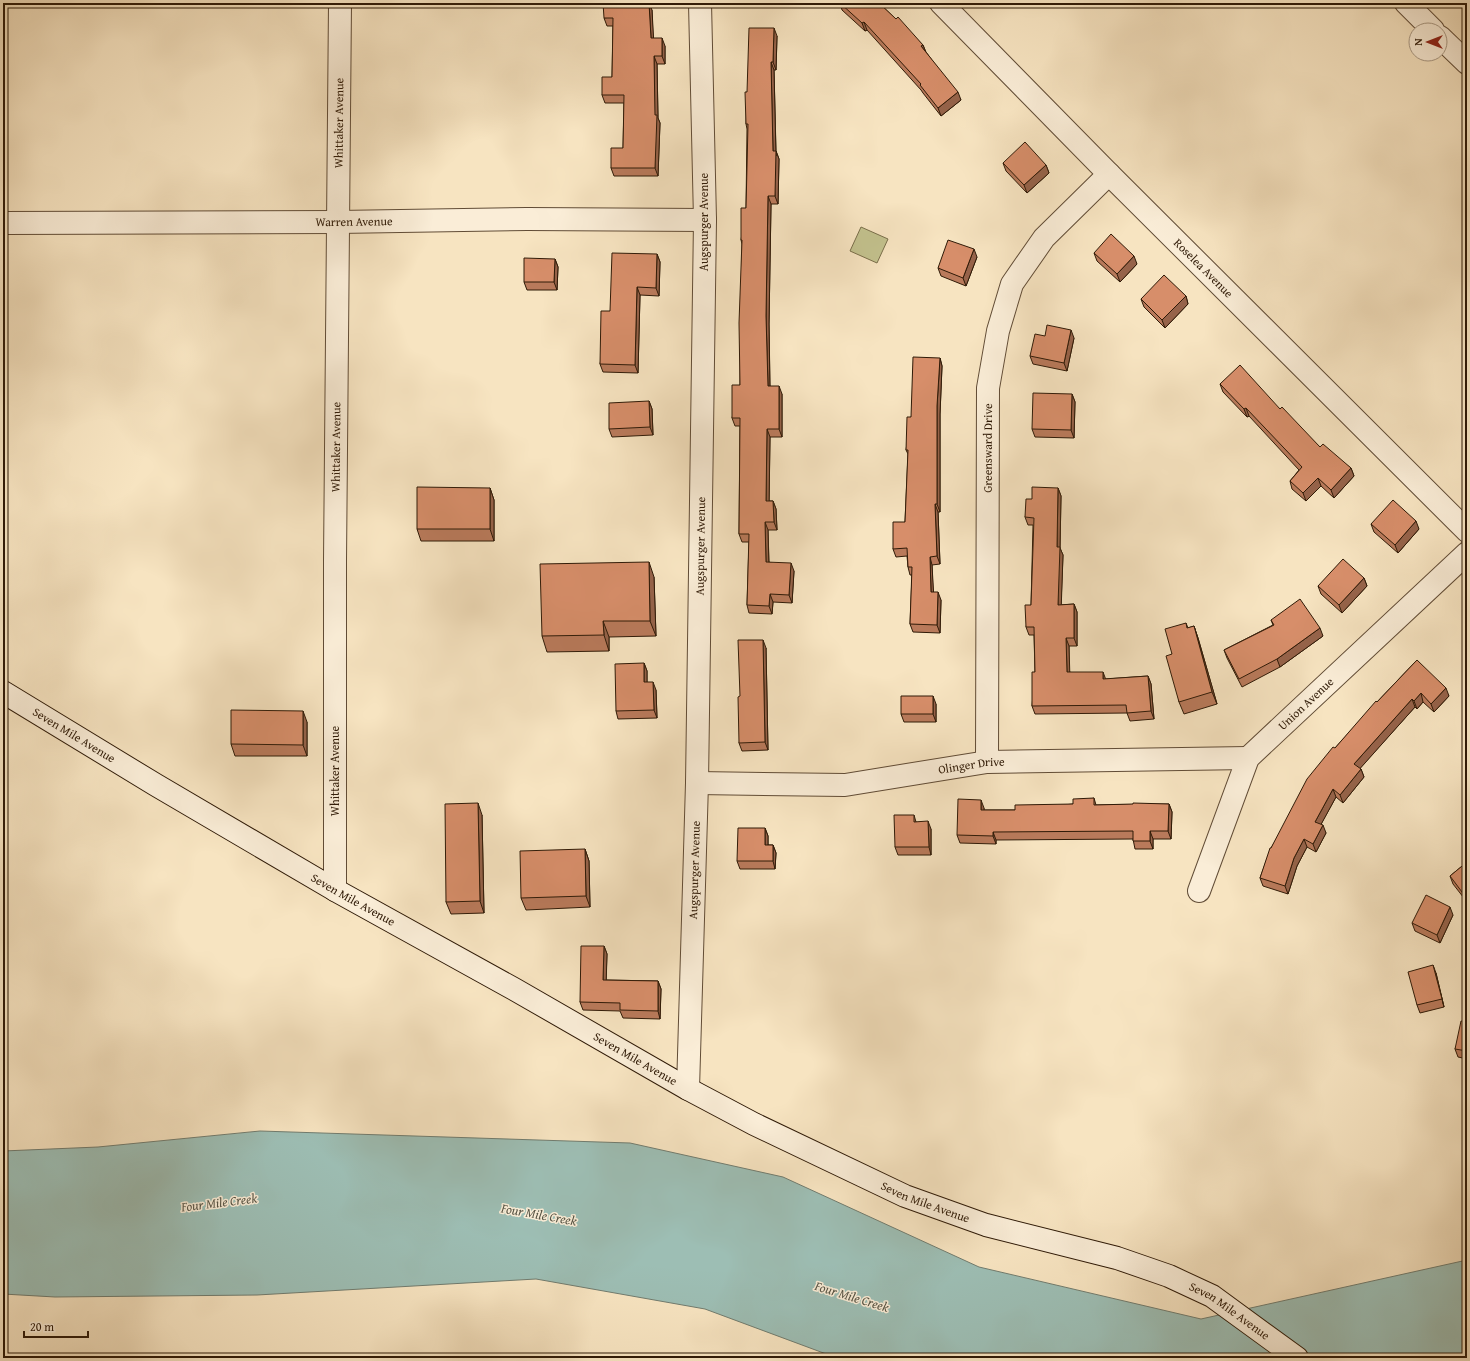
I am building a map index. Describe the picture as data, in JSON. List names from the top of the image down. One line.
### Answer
{"streets":{"street":["Whittaker Avenue","Warren Avenue","Augspurger Avenue","Roselea Avenue","Greensward Drive","Union Avenue","Seven Mile Avenue","Olinger Drive"]},"crossings":[["Whittaker Avenue","Warren Avenue"],["Whittaker Avenue","Seven Mile Avenue"],["Warren Avenue","Augspurger Avenue"],["Augspurger Avenue","Seven Mile Avenue"],["Augspurger Avenue","Olinger Drive"],["Roselea Avenue","Greensward Drive"],["Greensward Drive","Olinger Drive"],["Union Avenue","Olinger Drive"]],"water":["Four Mile Creek"],"scale_bar":"20 m","north":"left"}
